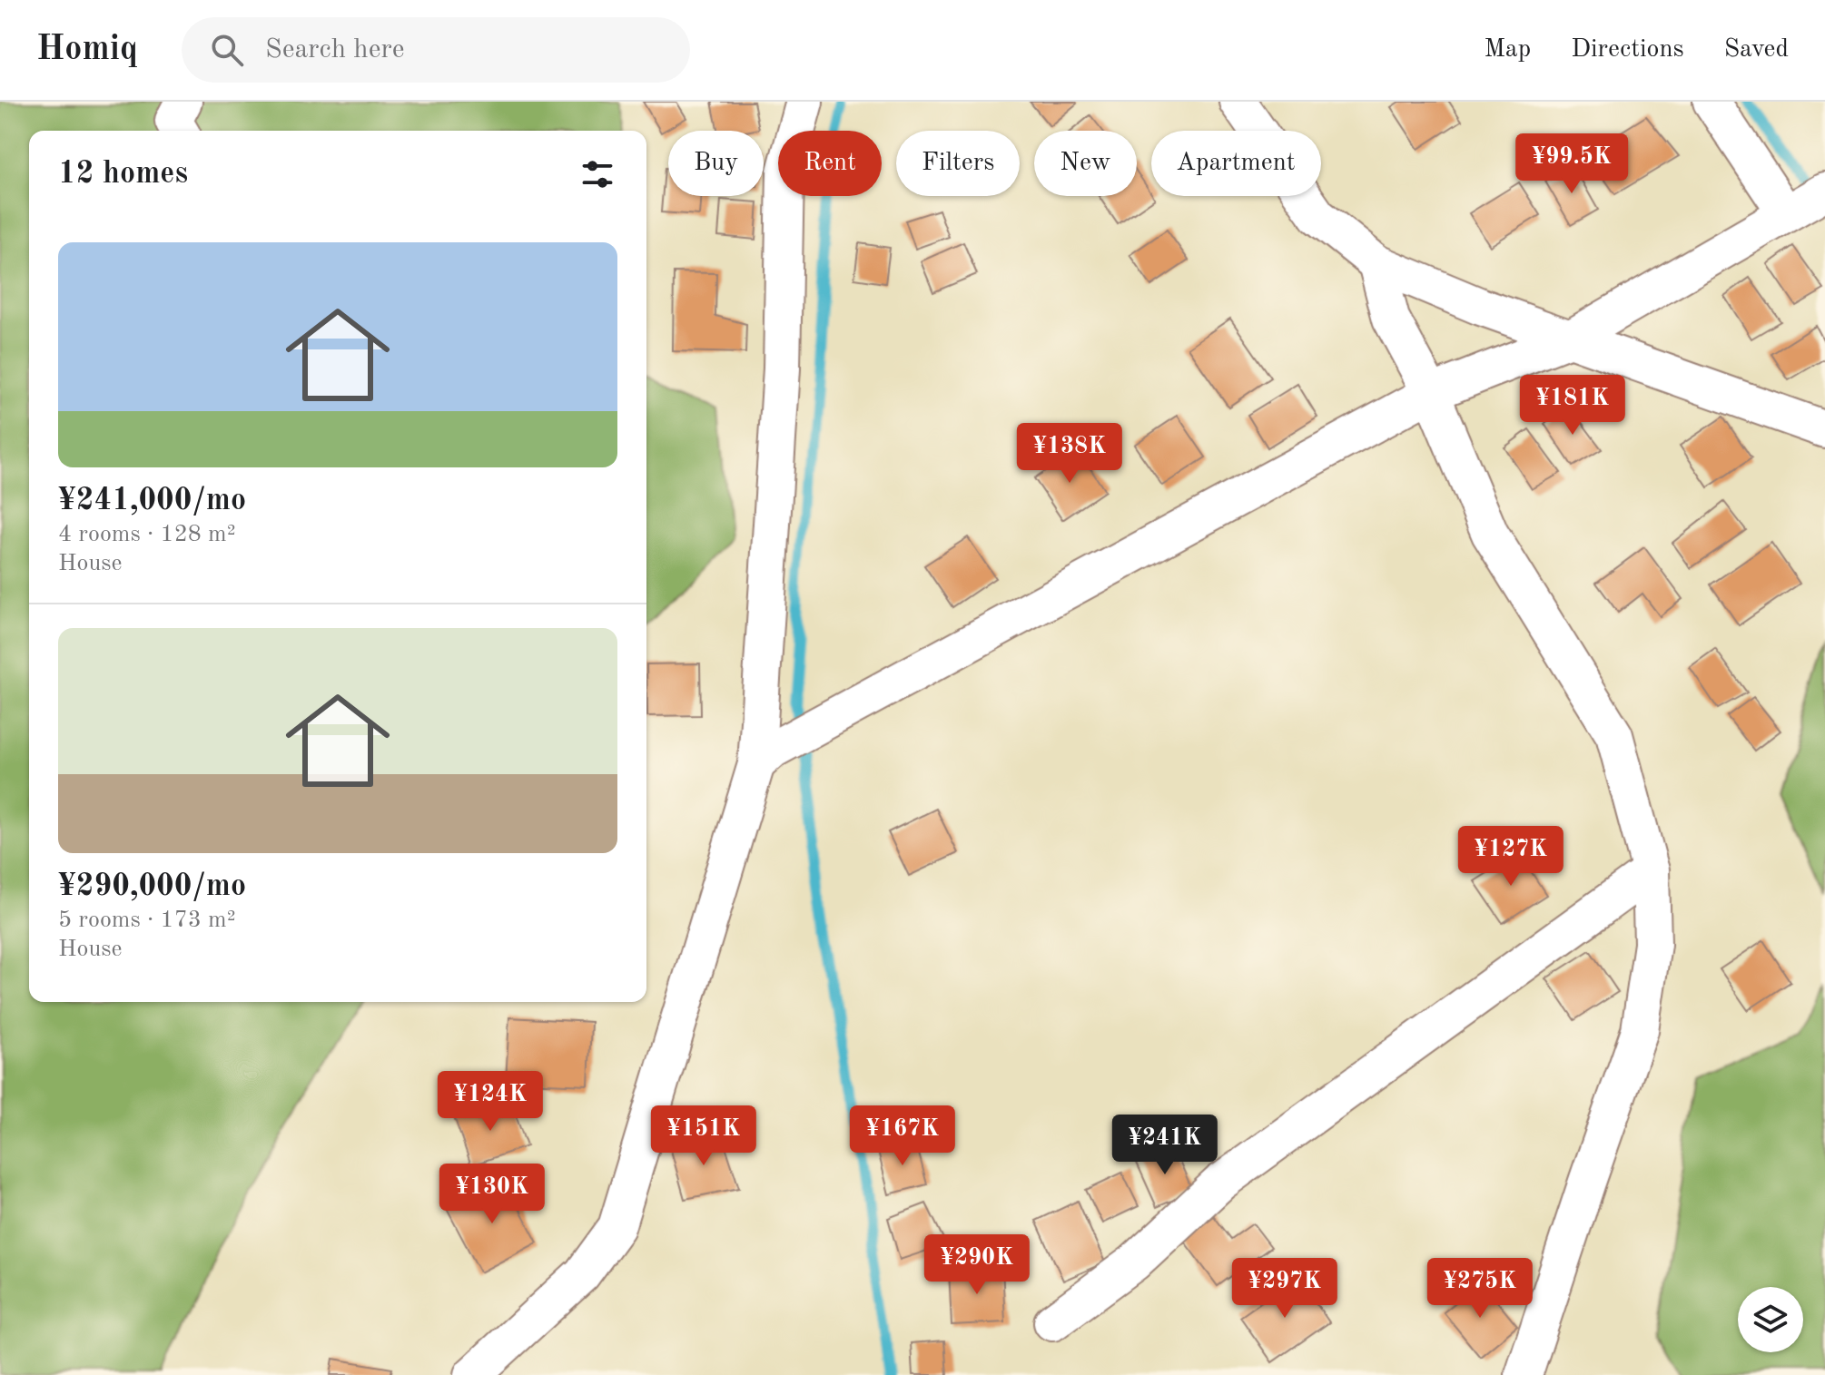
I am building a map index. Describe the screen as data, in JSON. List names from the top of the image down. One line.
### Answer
{"page":{"header":"Homiq","search":"Search here","nav":["Map","Directions","Saved"],"chip":["Buy","Rent","Filters","New","Apartment"],"heading":"12 homes","price":["¥99.5K","¥181K","¥138K","¥127K","¥124K","¥151K","¥167K","¥241K","¥130K","¥290K","¥297K","¥275K"],"list":[{"name":"¥241,000/mo","note":"4 rooms · 128 m² · House"},{"name":"¥290,000/mo","note":"5 rooms · 173 m² · House"}]}}
